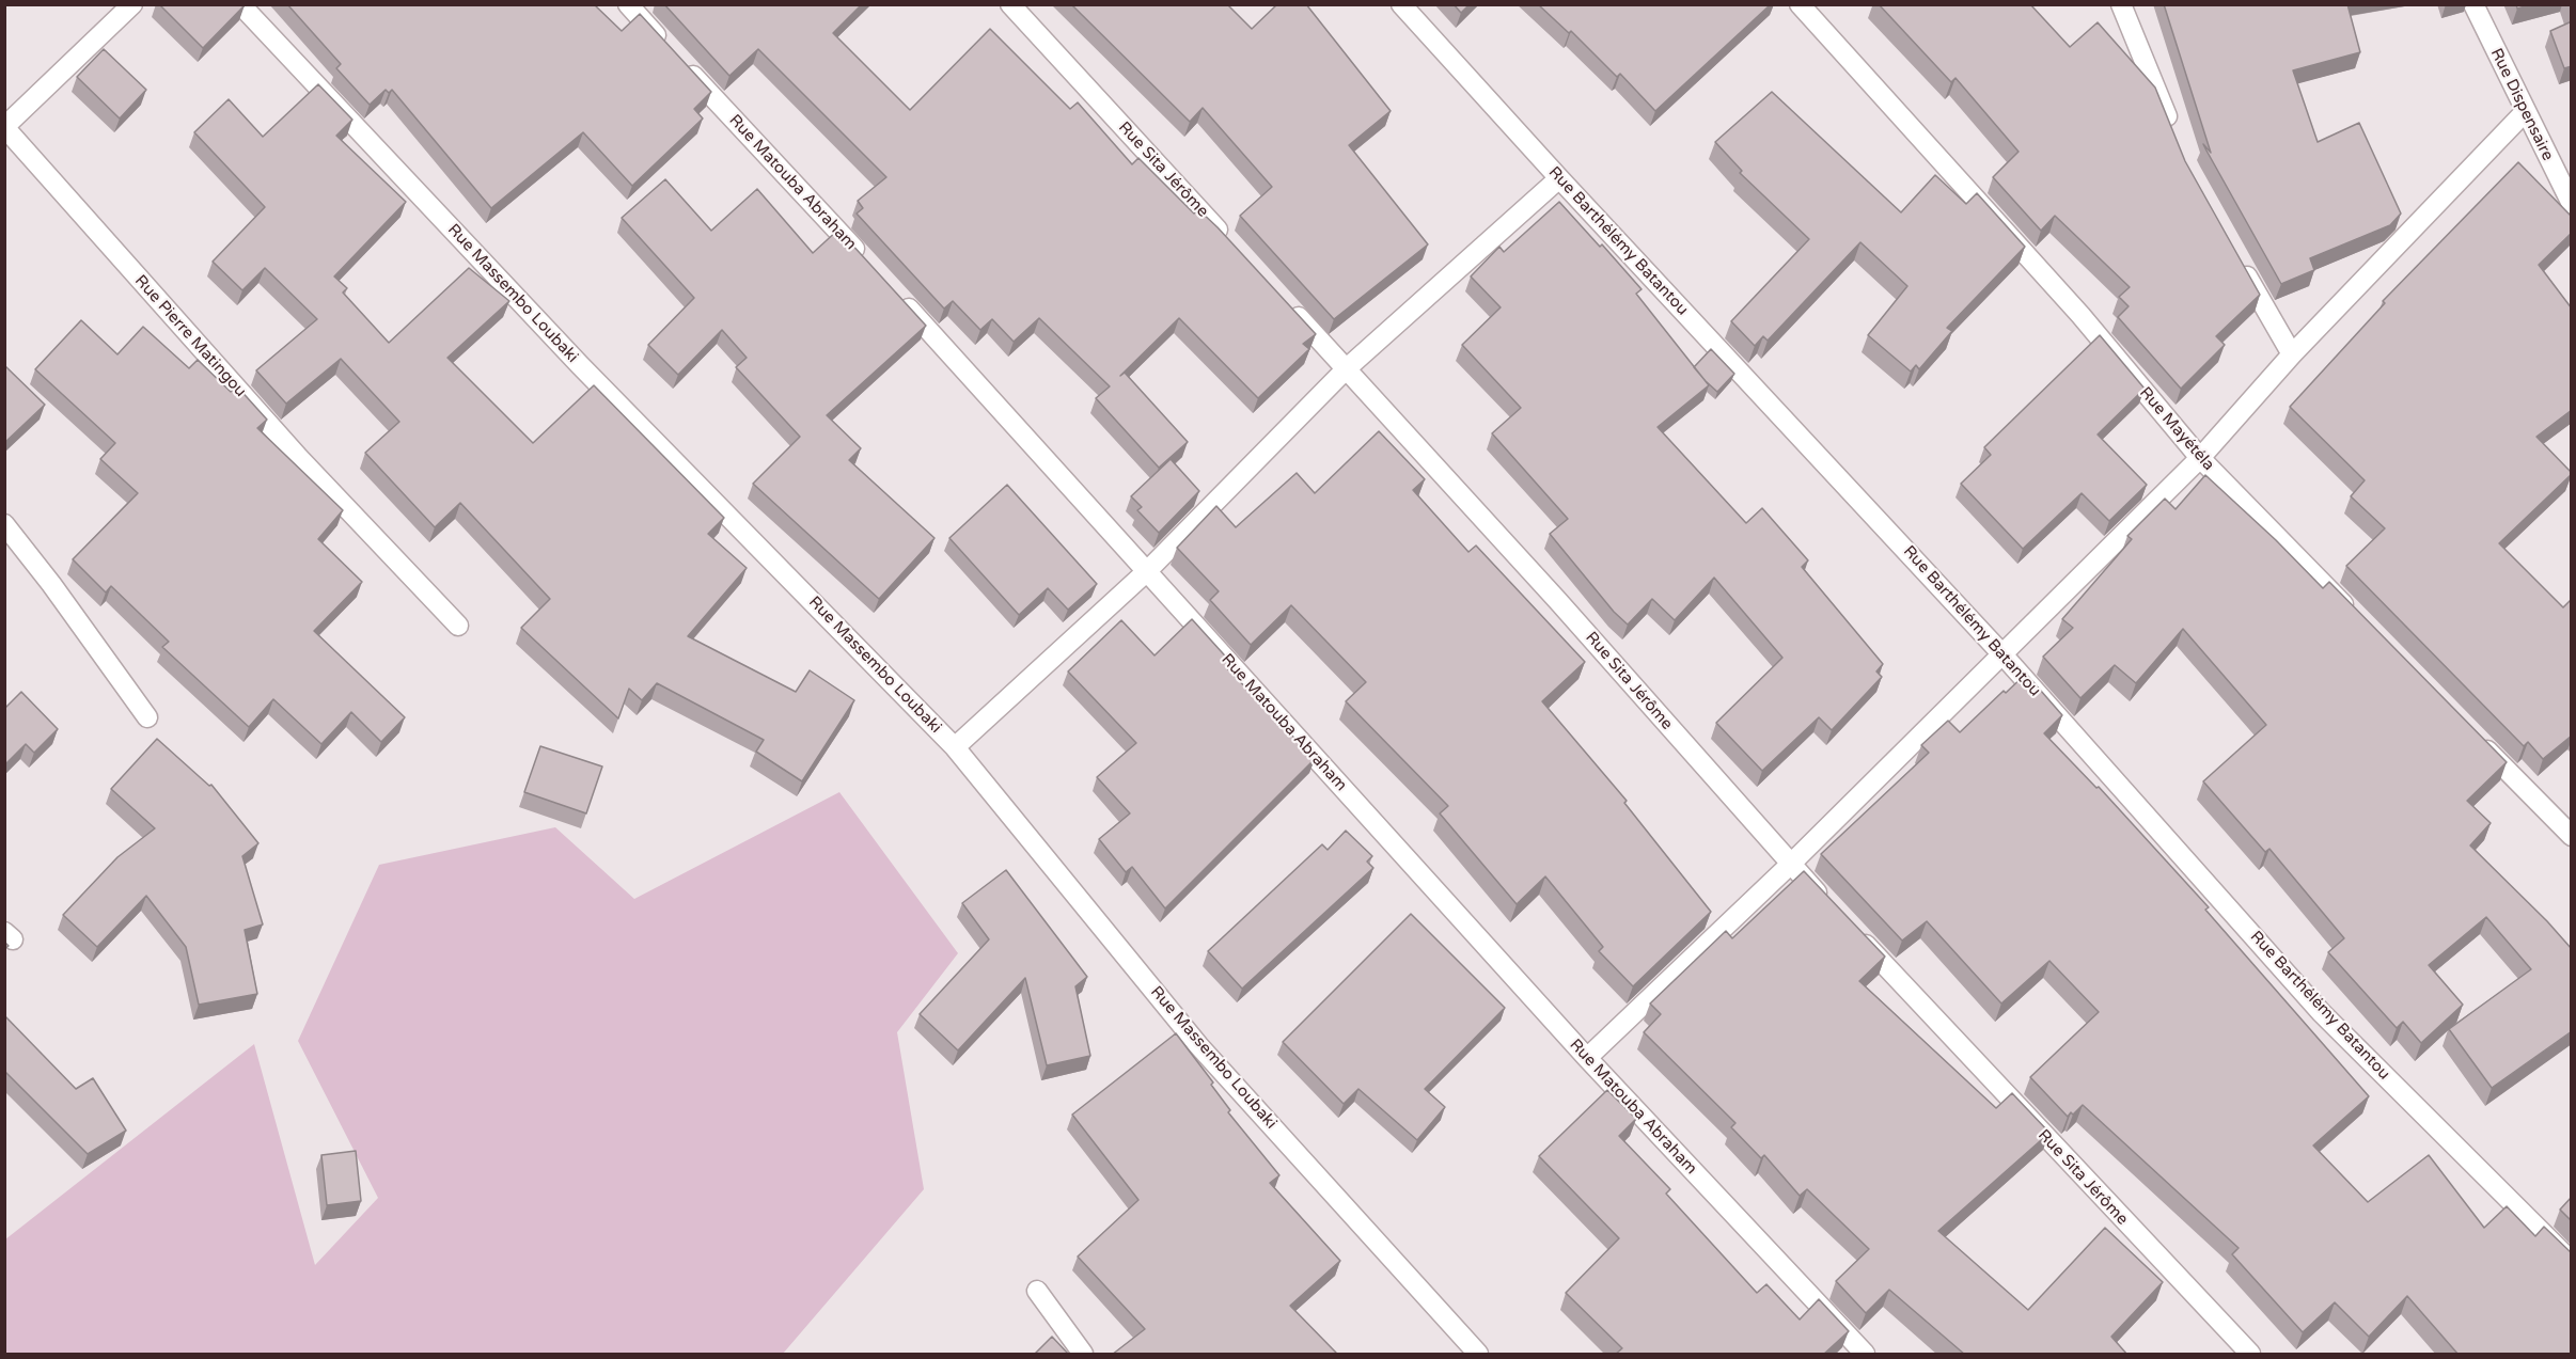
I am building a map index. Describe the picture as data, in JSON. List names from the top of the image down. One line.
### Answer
{"streets":{"street":["Rue Dispensaire","Rue Sita Jérôme","Rue Matouba Abraham","Rue Barthélémy Batantou","Rue Massembo Loubaki","Rue Pierre Matingou","Rue Mayétéla"]}}
